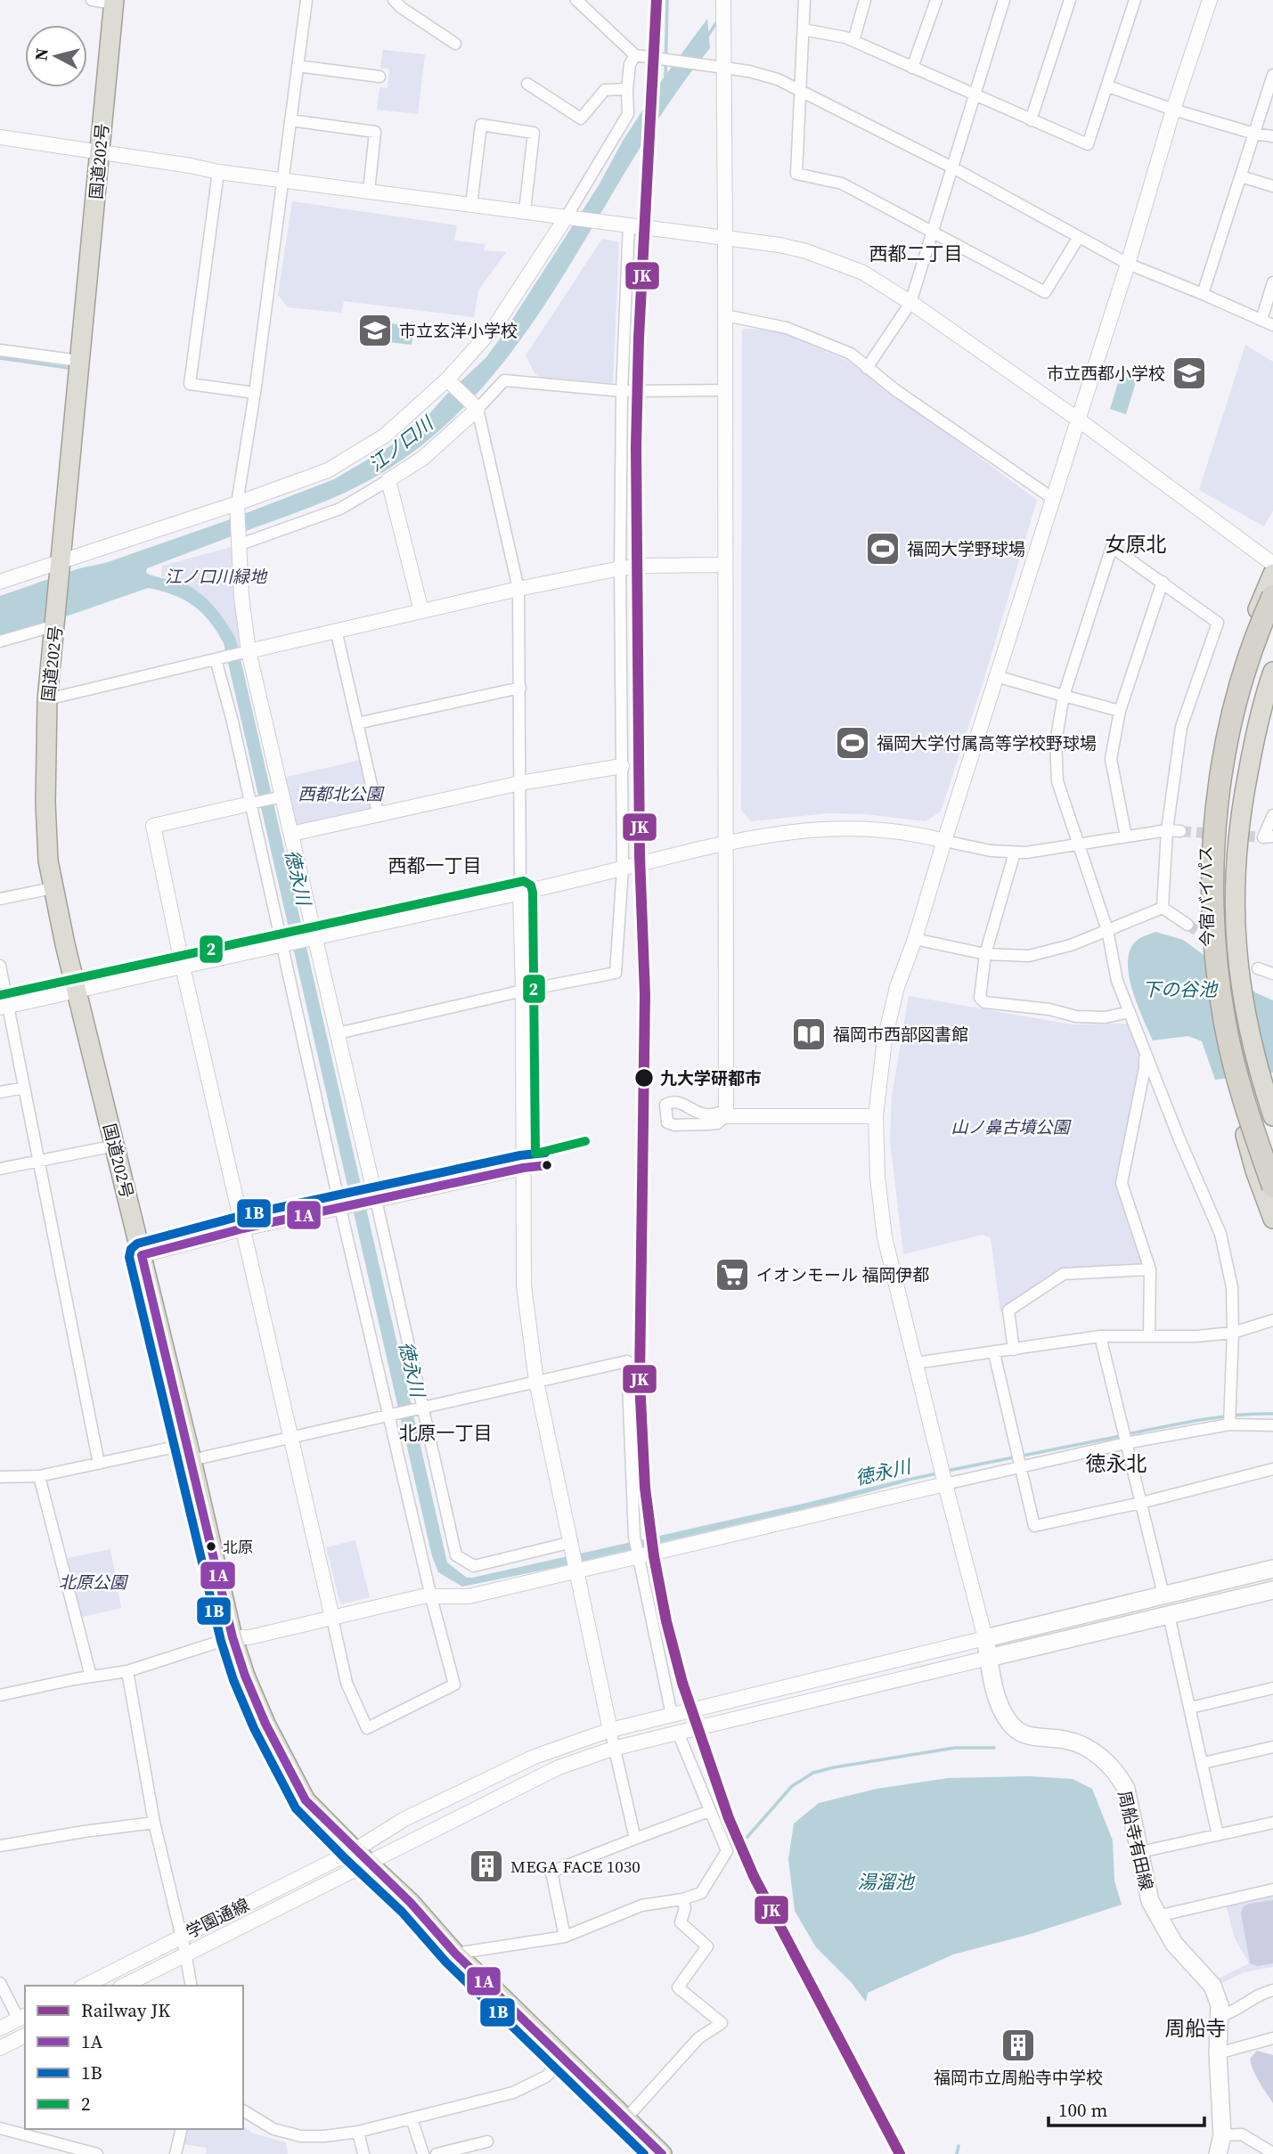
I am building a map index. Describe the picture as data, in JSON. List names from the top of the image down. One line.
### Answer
{"streets":{"highway":["国道202号","今宿バイパス"],"main road":["周船寺有田線"],"street":["学園通線"]},"crossings":[["国道202号","学園通線"]],"districts":["西都二丁目","女原北","西都一丁目","北原一丁目","徳永北","周船寺"],"water":["江ノ口川","徳永川","下の谷池","湯溜池"],"parks":["江ノ口川緑地","西都北公園","山ノ鼻古墳公園","北原公園"],"places":{"school or university":["市立玄洋小学校","市立西都小学校"],"sports":["福岡大学野球場","福岡大学付属高等学校野球場"],"library":["福岡市西部図書館"],"other":["九大学研都市","北原"],"supermarket":["イオンモール 福岡伊都"],"building":["MEGA FACE 1030","福岡市立周船寺中学校"]},"lines":["rail line JK","transit line 2","transit line 1B","transit line 1A"],"legend":["Railway JK","1A","1B","2"],"scale_bar":"100 m","north":"left"}
